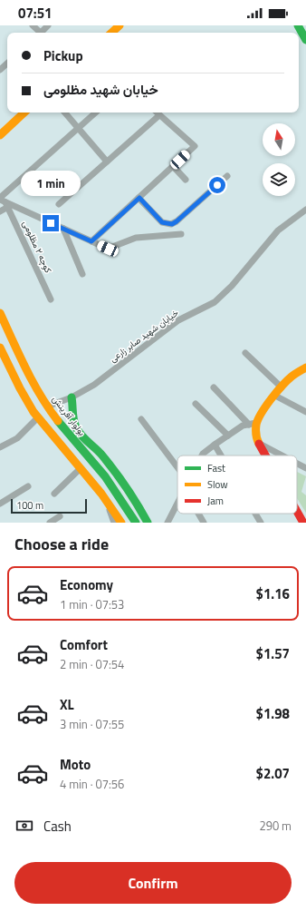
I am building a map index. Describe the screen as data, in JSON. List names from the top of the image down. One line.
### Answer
{"streets":{"main road":["بولوار آفرینش"],"street":["کوچه ۲ مظلومی","خیابان شهید صابر زارعی"]},"crossings":[["خیابان شهید صابر زارعی","بولوار آفرینش"]],"legend":["Fast","Slow","Jam"],"scale_bar":"100 m","north":"top","page":{"status":"07:51","banner":["Pickup","خیابان شهید مظلومی"],"bubble":"1 min","scale":"100 m","heading":"Choose a ride","list":[{"name":"Economy","note":"1 min · 07:53","value":"$1.16"},{"name":"Comfort","note":"2 min · 07:54","value":"$1.57"},{"name":"XL","note":"3 min · 07:55","value":"$1.98"},{"name":"Moto","note":"4 min · 07:56","value":"$2.07"}],"pay":["Cash","290 m"],"buttons":"Confirm"}}
